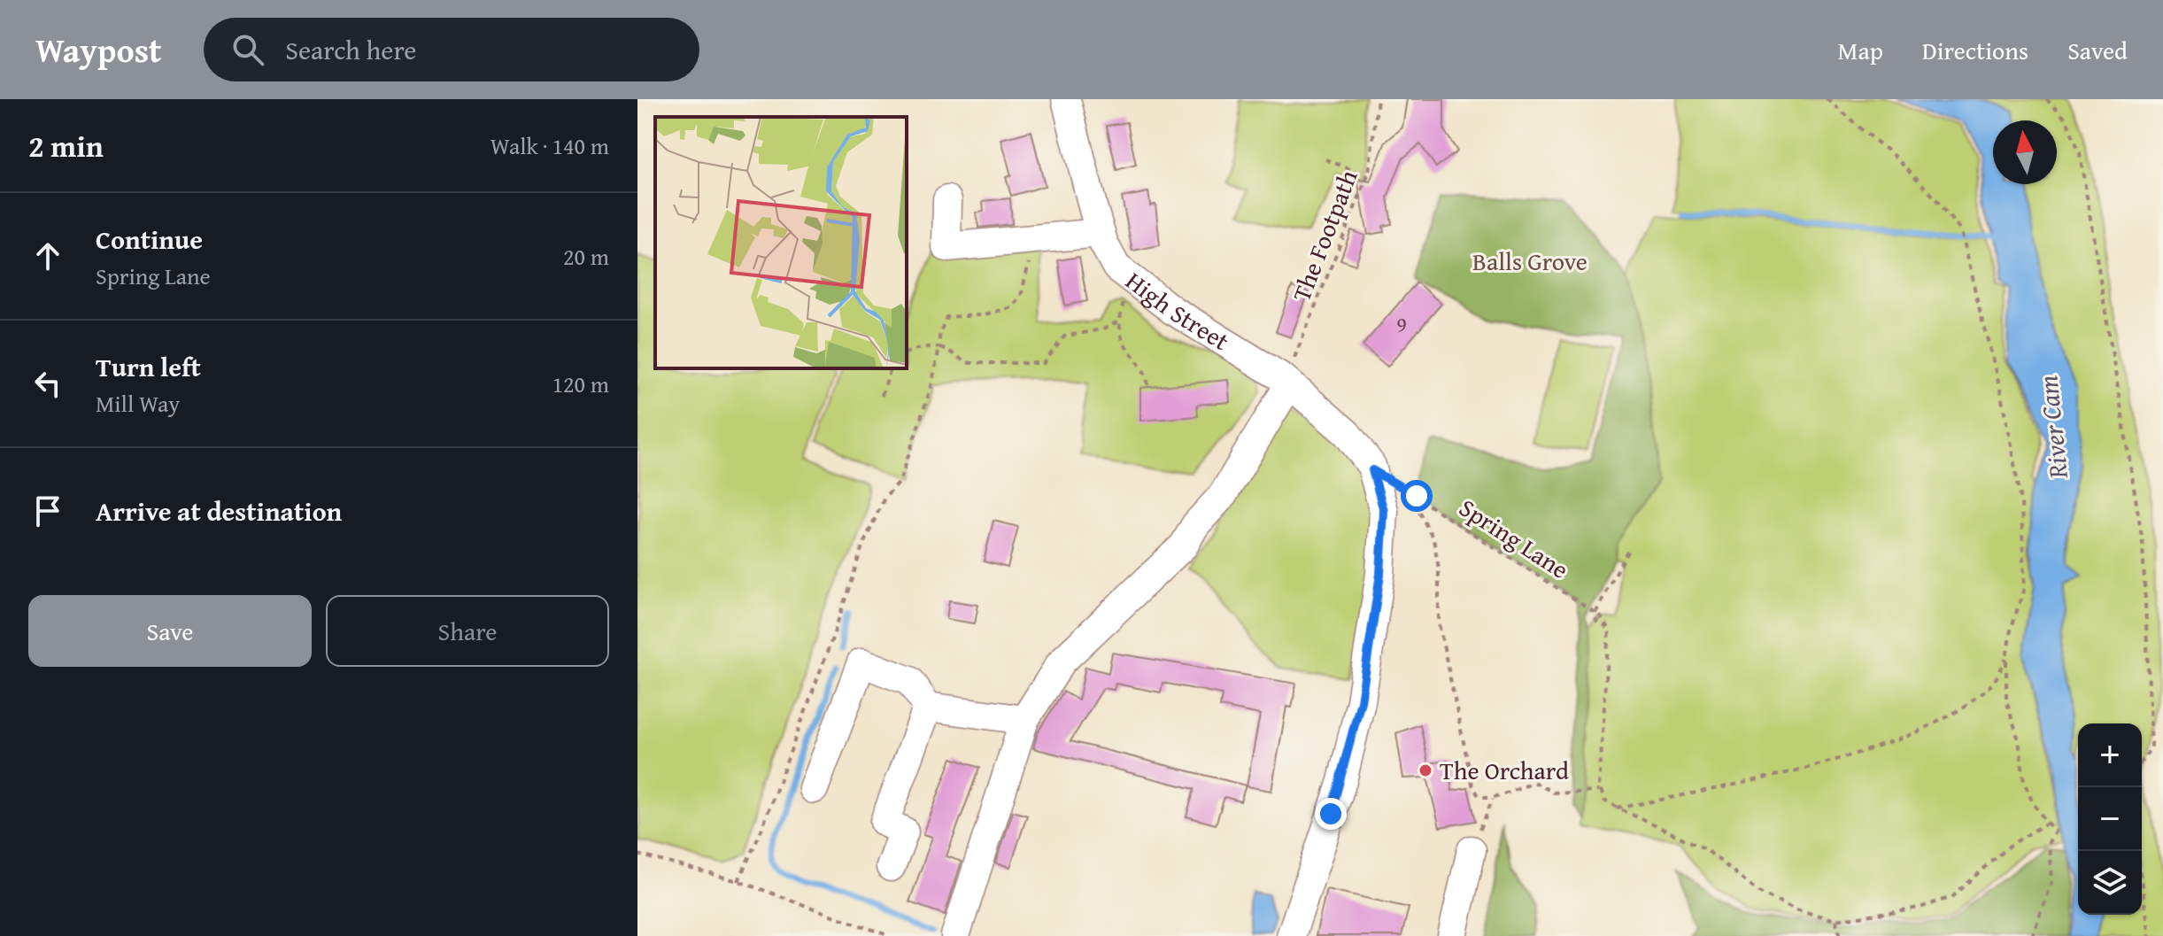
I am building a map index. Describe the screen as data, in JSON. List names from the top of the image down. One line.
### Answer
{"streets":{"street":["High Street"],"path":["The Footpath","Spring Lane"]},"crossings":[["The Footpath","High Street"],["High Street","Spring Lane"]],"water":["River Cam"],"parks":["Balls Grove"],"places":["The Orchard"],"house_numbers":["9"],"north":"top","page":{"header":"Waypost","search":"Search here","nav":["Map","Directions","Saved"],"heading":["2 min","Walk · 140 m"],"list":[["Continue","Spring Lane","20 m"],["Turn left","Mill Way","120 m"],"Arrive at destination"],"buttons":["Save","Share"],"map_buttons":["+","−"]}}
